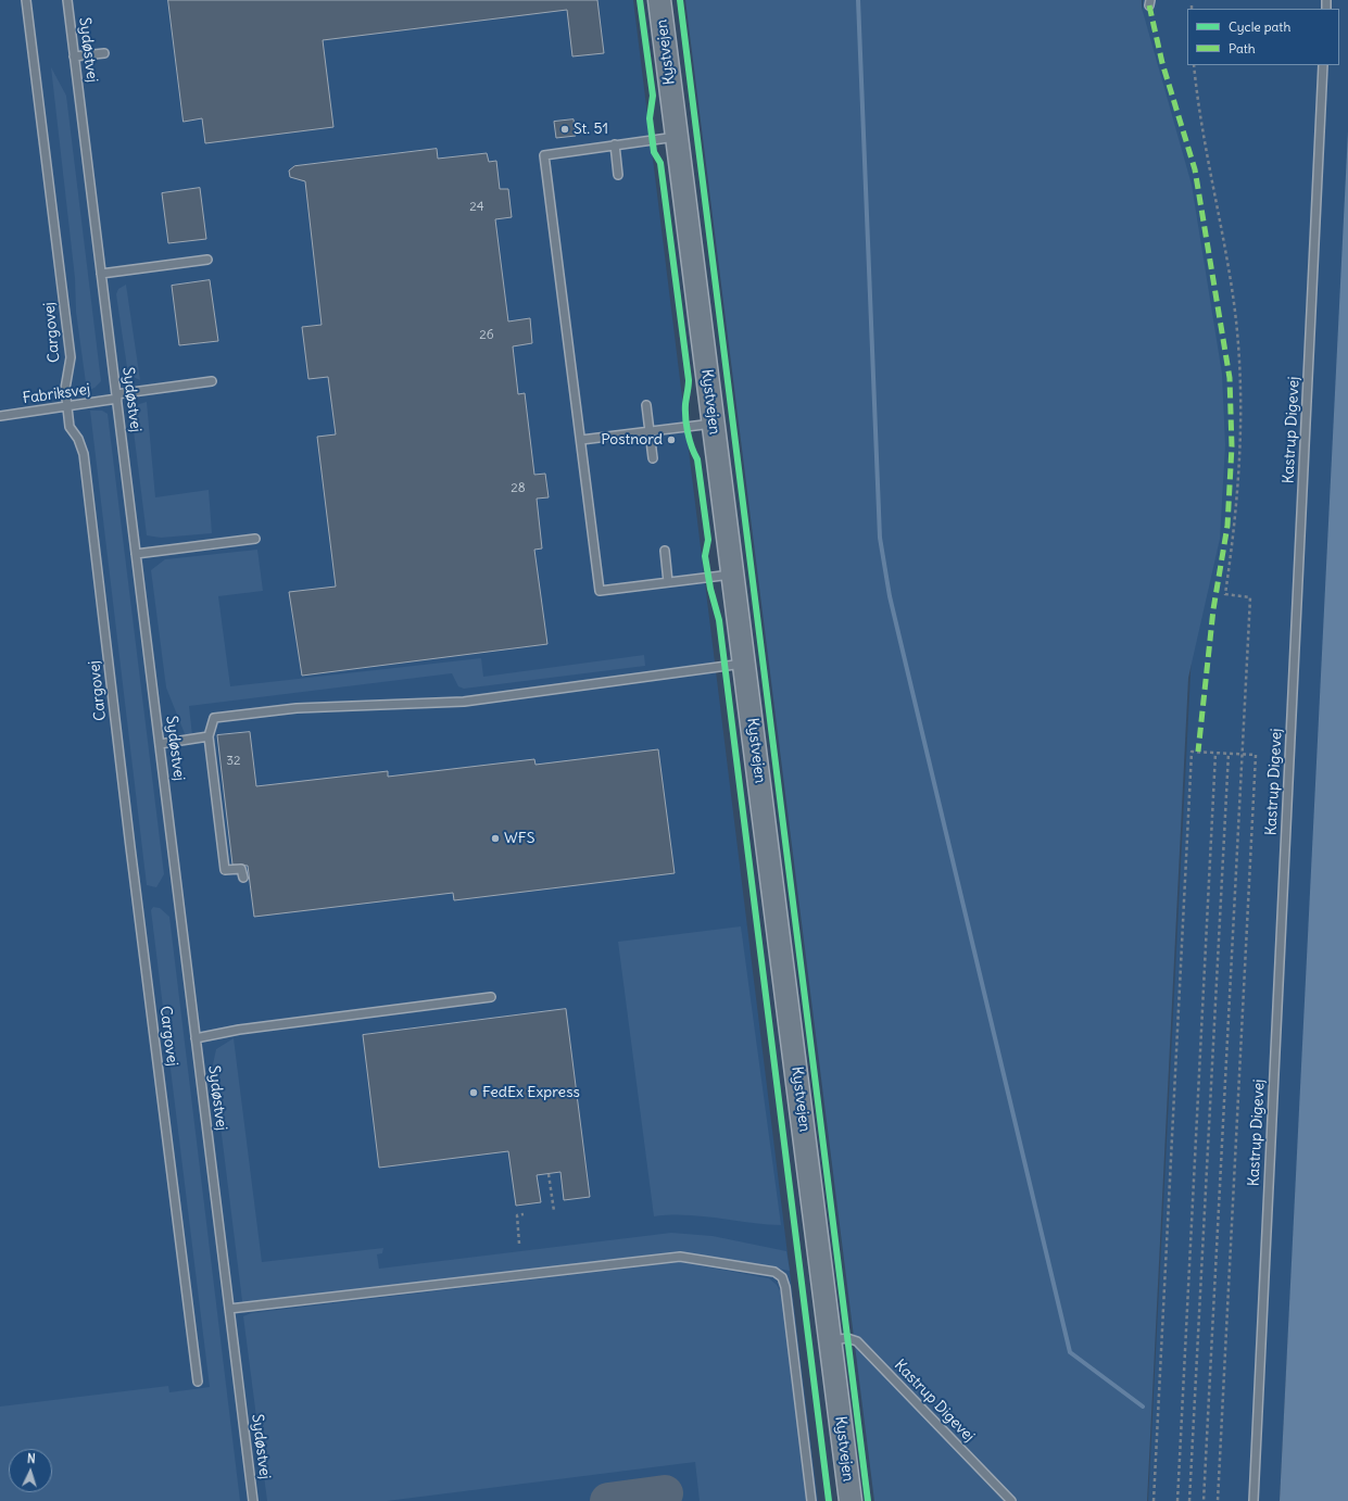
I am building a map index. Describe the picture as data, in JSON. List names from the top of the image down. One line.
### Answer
{"streets":{"street":["Kystvejen"],"lane":["Sydøstvej","Cargovej","Fabriksvej","Kastrup Digevej"]},"crossings":[["Sydøstvej","Fabriksvej"],["Kystvejen","Kastrup Digevej"],["Cargovej","Fabriksvej"]],"places":["St. 51","Postnord","WFS","FedEx Express"],"house_numbers":["24","26","28","32"],"legend":["Cycle path","Path"],"north":"top"}
